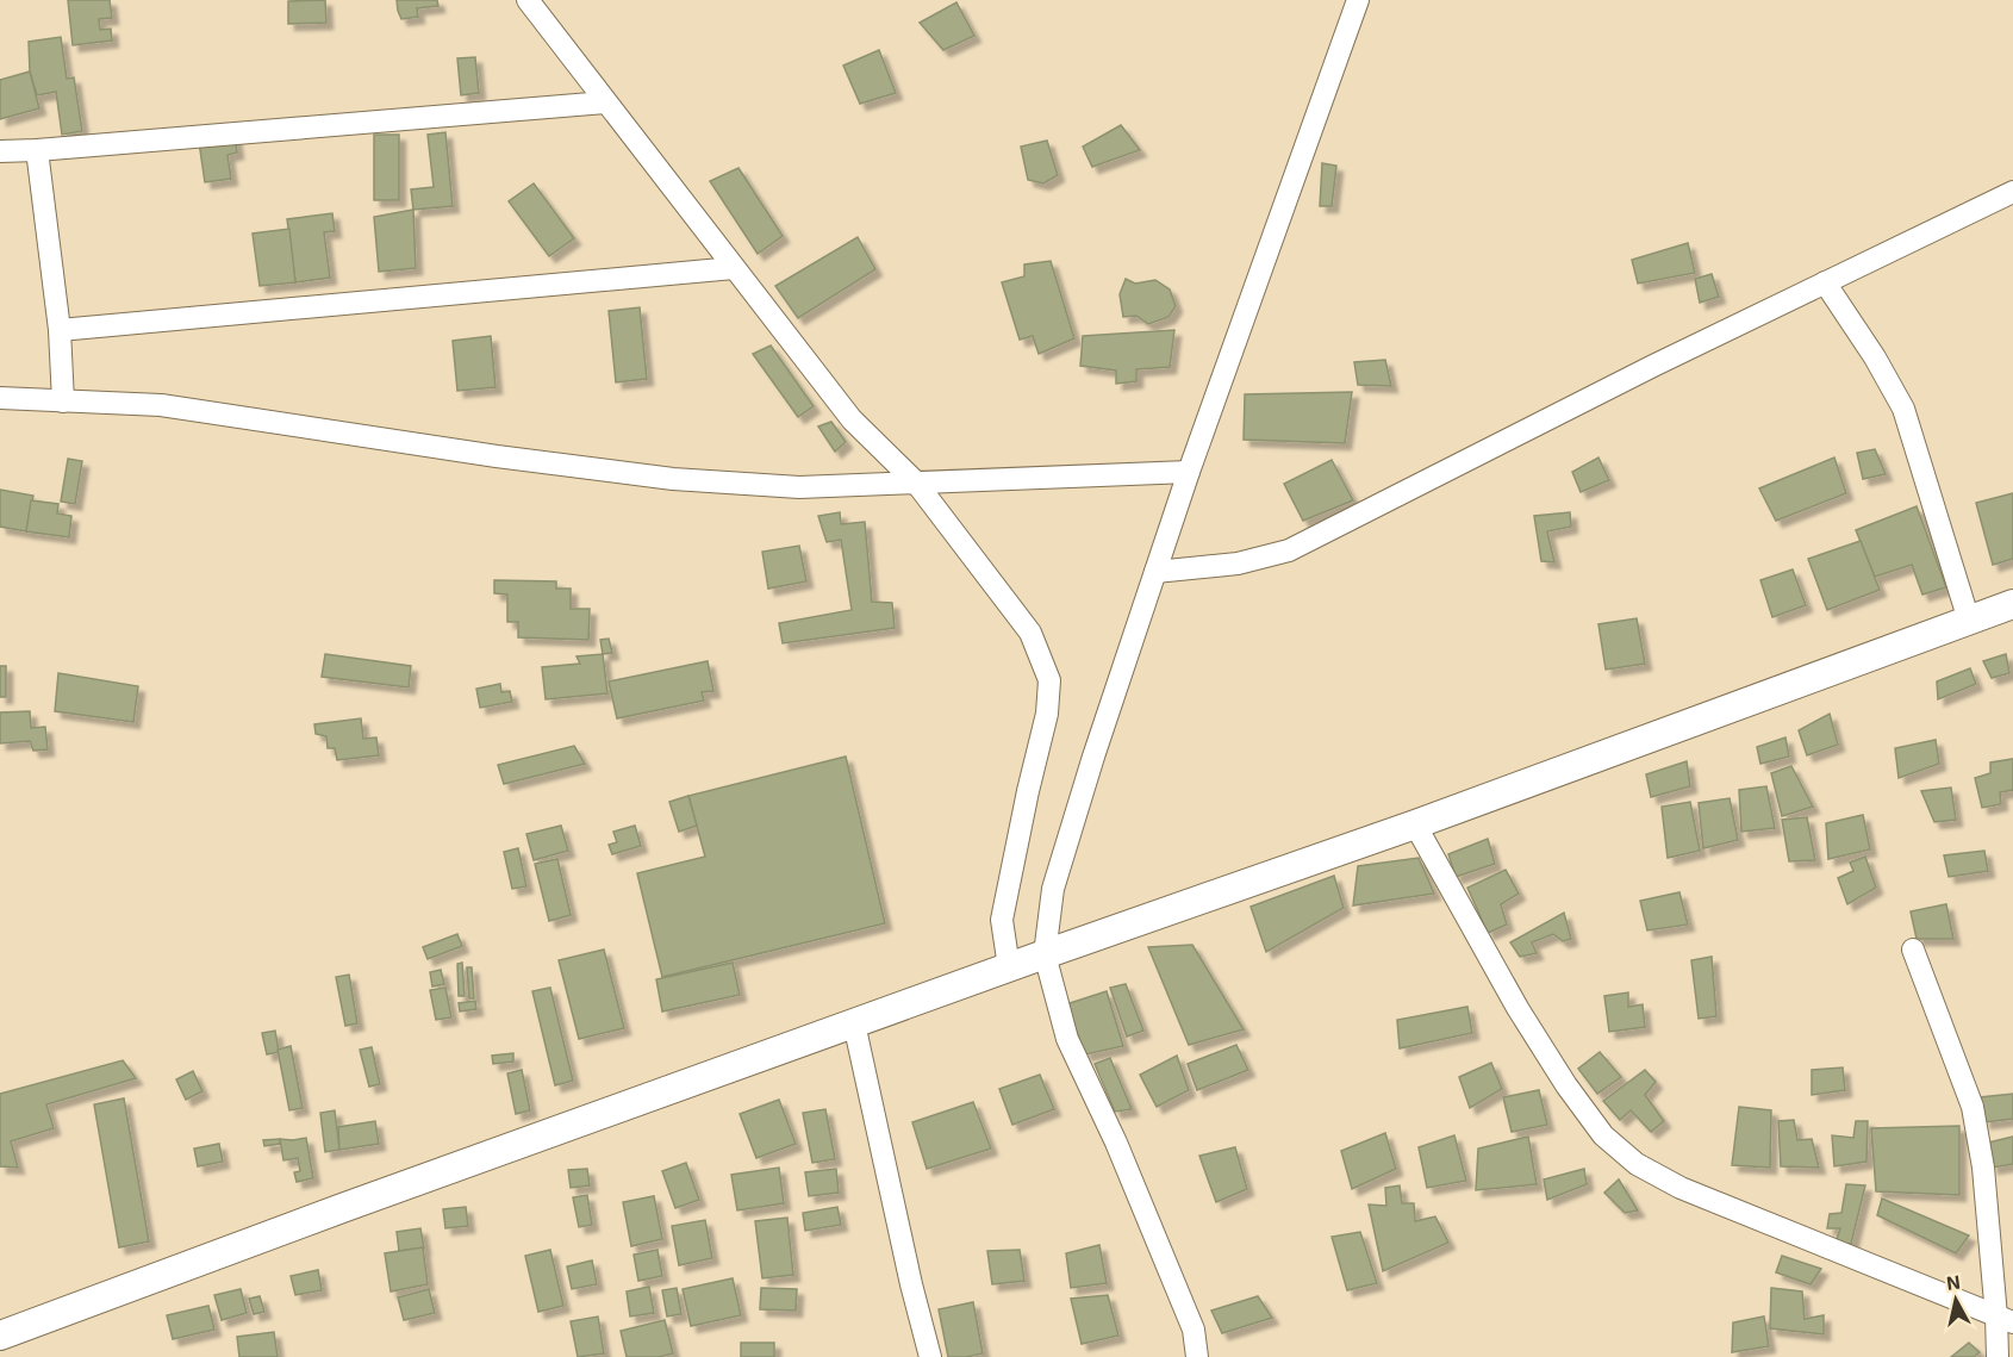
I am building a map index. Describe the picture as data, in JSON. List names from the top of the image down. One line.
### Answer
{"north":"top"}
